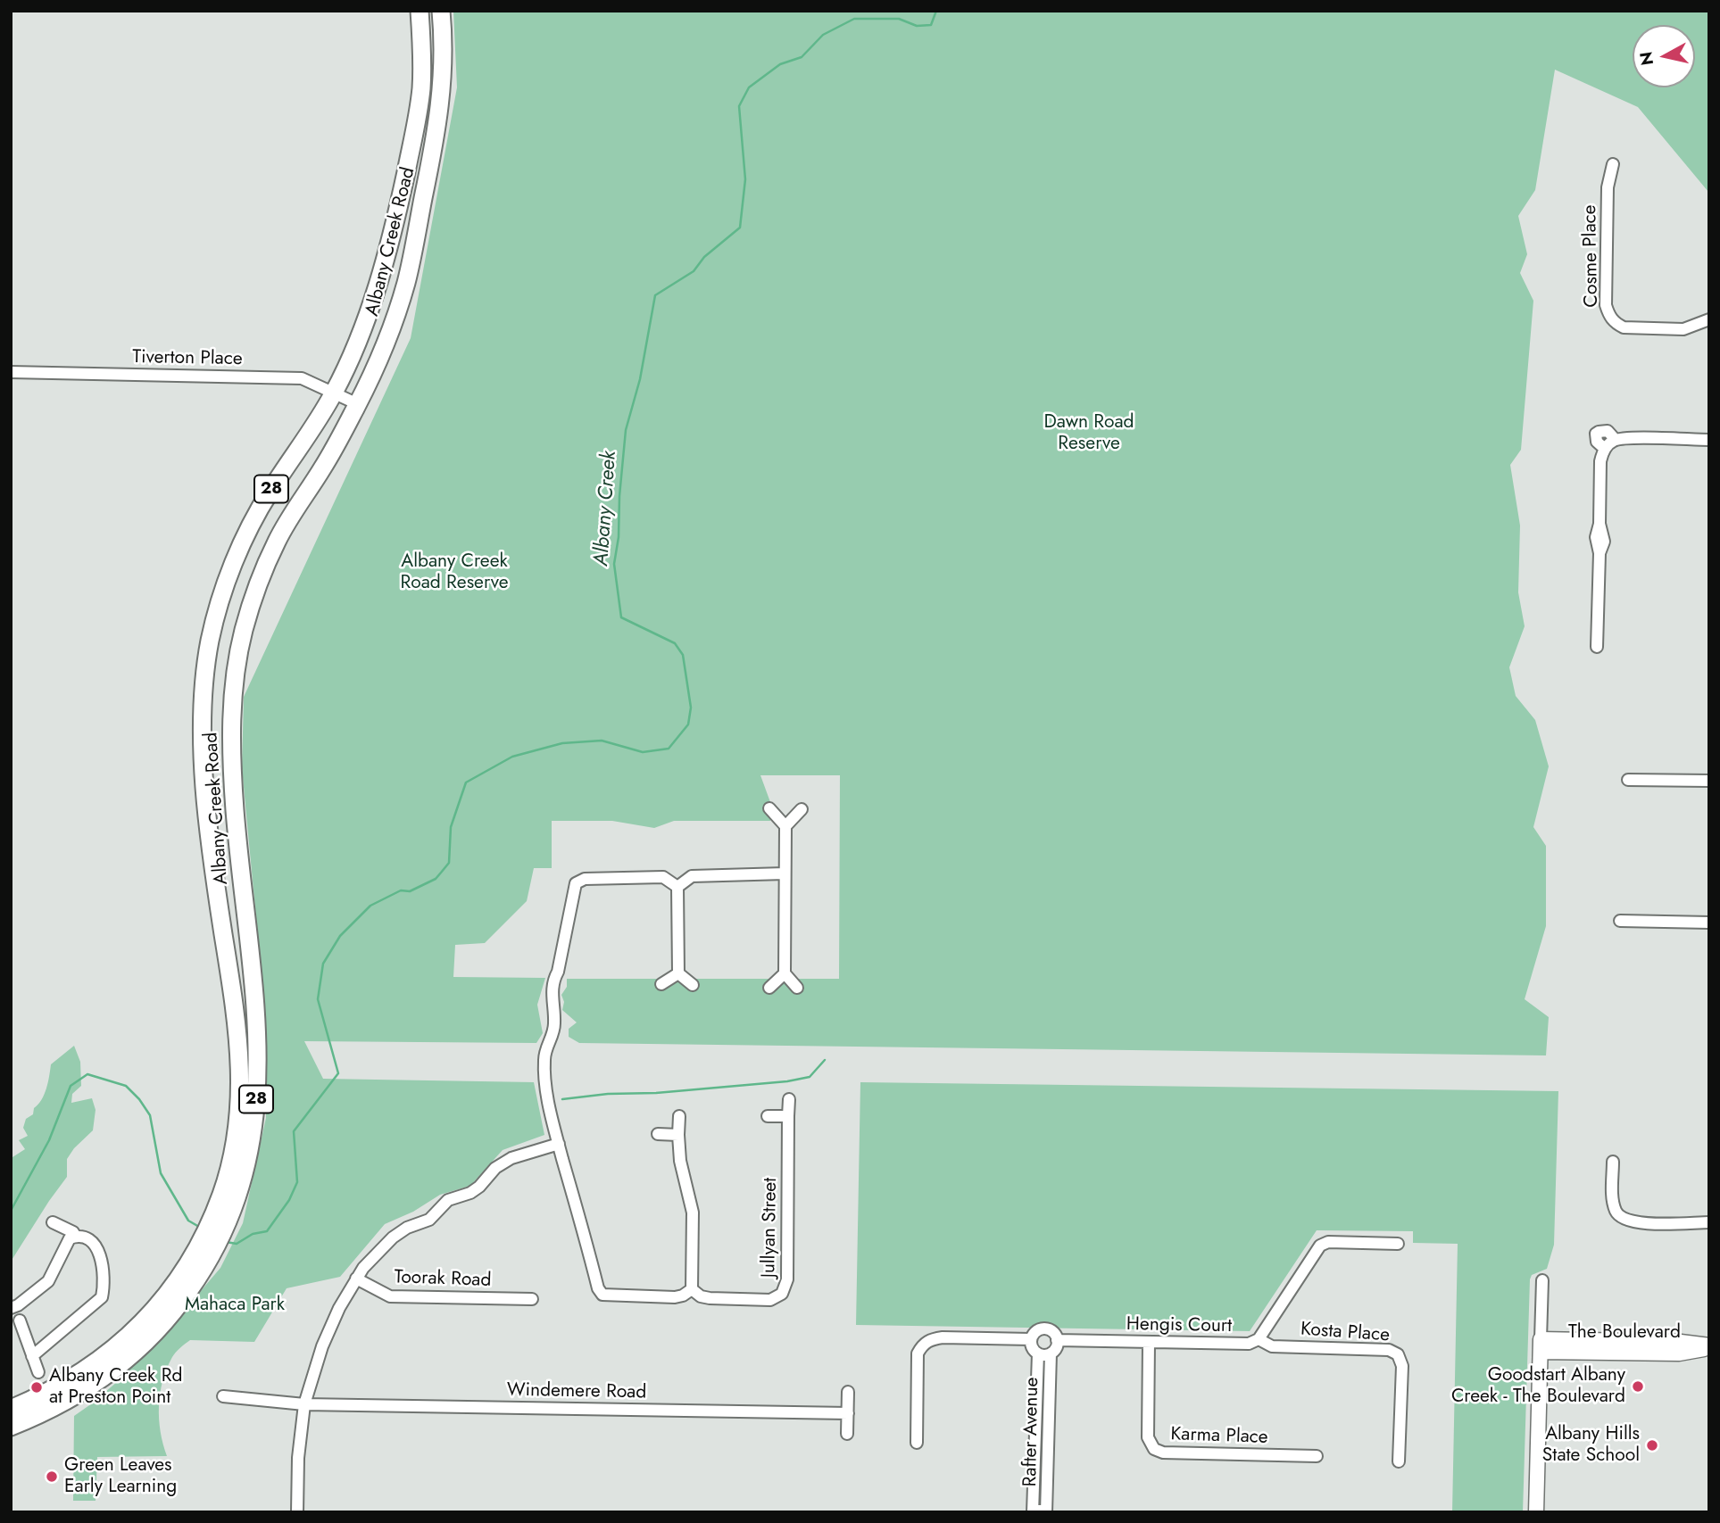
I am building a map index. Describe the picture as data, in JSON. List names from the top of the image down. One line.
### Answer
{"streets":{"main road":["Albany Creek Road","28"],"street":["Cosme Place","Tiverton Place","Jullyan Street","Toorak Road","Hengis Court","Kosta Place","The Boulevard","Windemere Road","Rafter Avenue","Karma Place"]},"crossings":[["Albany Creek Road","Tiverton Place"],["Hengis Court","Kosta Place"],["Hengis Court","Rafter Avenue"],["Hengis Court","Karma Place"]],"water":["Albany Creek"],"parks":["Dawn Road Reserve","Albany Creek Road Reserve","Mahaca Park"],"places":["Goodstart Albany Creek - The Boulevard","Albany Creek Rd at Preston Point","Albany Hills State School","Green Leaves Early Learning"],"north":"left"}
